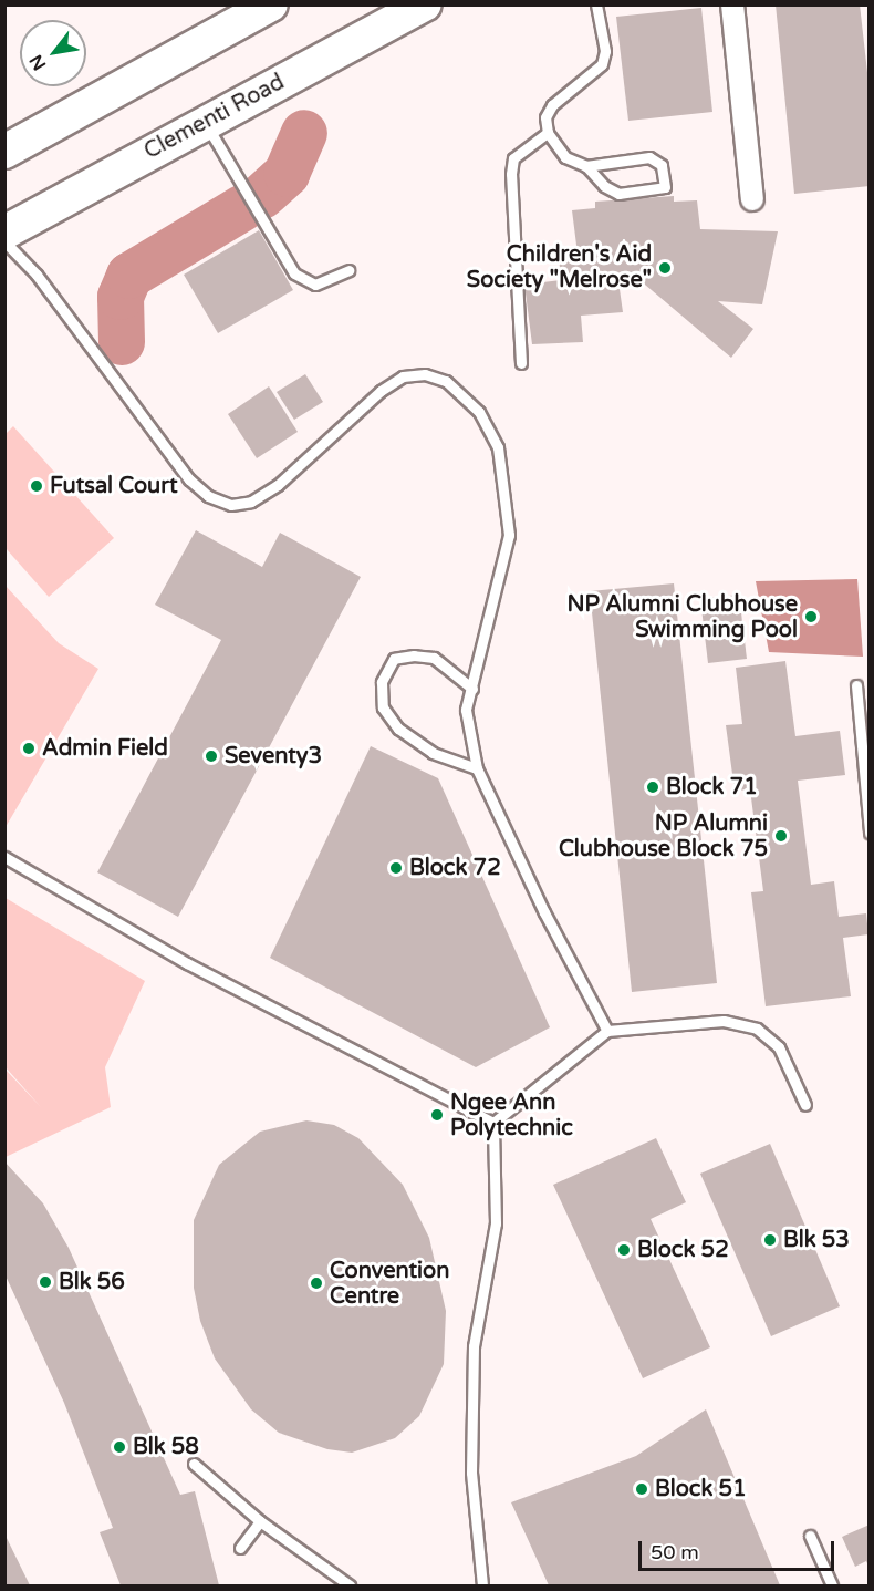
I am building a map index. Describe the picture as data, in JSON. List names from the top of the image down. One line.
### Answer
{"streets":{"main road":["Clementi Road"]},"places":["Children's Aid Society \"Melrose\"","Futsal Court","NP Alumni Clubhouse Swimming Pool","Admin Field","Seventy3","Block 71","NP Alumni Clubhouse Block 75","Block 72","Ngee Ann Polytechnic","Blk 53","Block 52","Blk 56","Convention Centre","Blk 58","Block 51"],"scale_bar":"50 m","north":"bottom left"}
